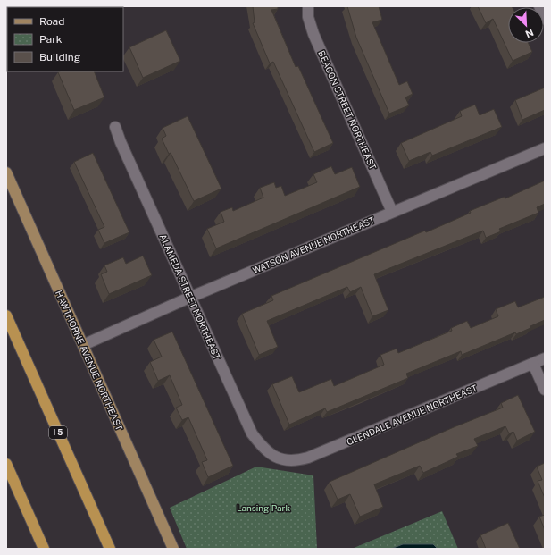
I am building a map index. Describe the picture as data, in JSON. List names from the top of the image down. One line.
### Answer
{"streets":{"highway":["I 5"],"main road":["HAWTHORNE AVENUE NORTHEAST"],"street":["BEACON STREET NORTHEAST","WATSON AVENUE NORTHEAST","ALAMEDA STREET NORTHEAST","GLENDALE AVENUE NORTHEAST"]},"crossings":[["BEACON STREET NORTHEAST","WATSON AVENUE NORTHEAST"],["WATSON AVENUE NORTHEAST","ALAMEDA STREET NORTHEAST"],["WATSON AVENUE NORTHEAST","HAWTHORNE AVENUE NORTHEAST"],["ALAMEDA STREET NORTHEAST","GLENDALE AVENUE NORTHEAST"]],"parks":["Lansing Park"],"legend":["Road","Park","Building"],"north":"bottom right"}
